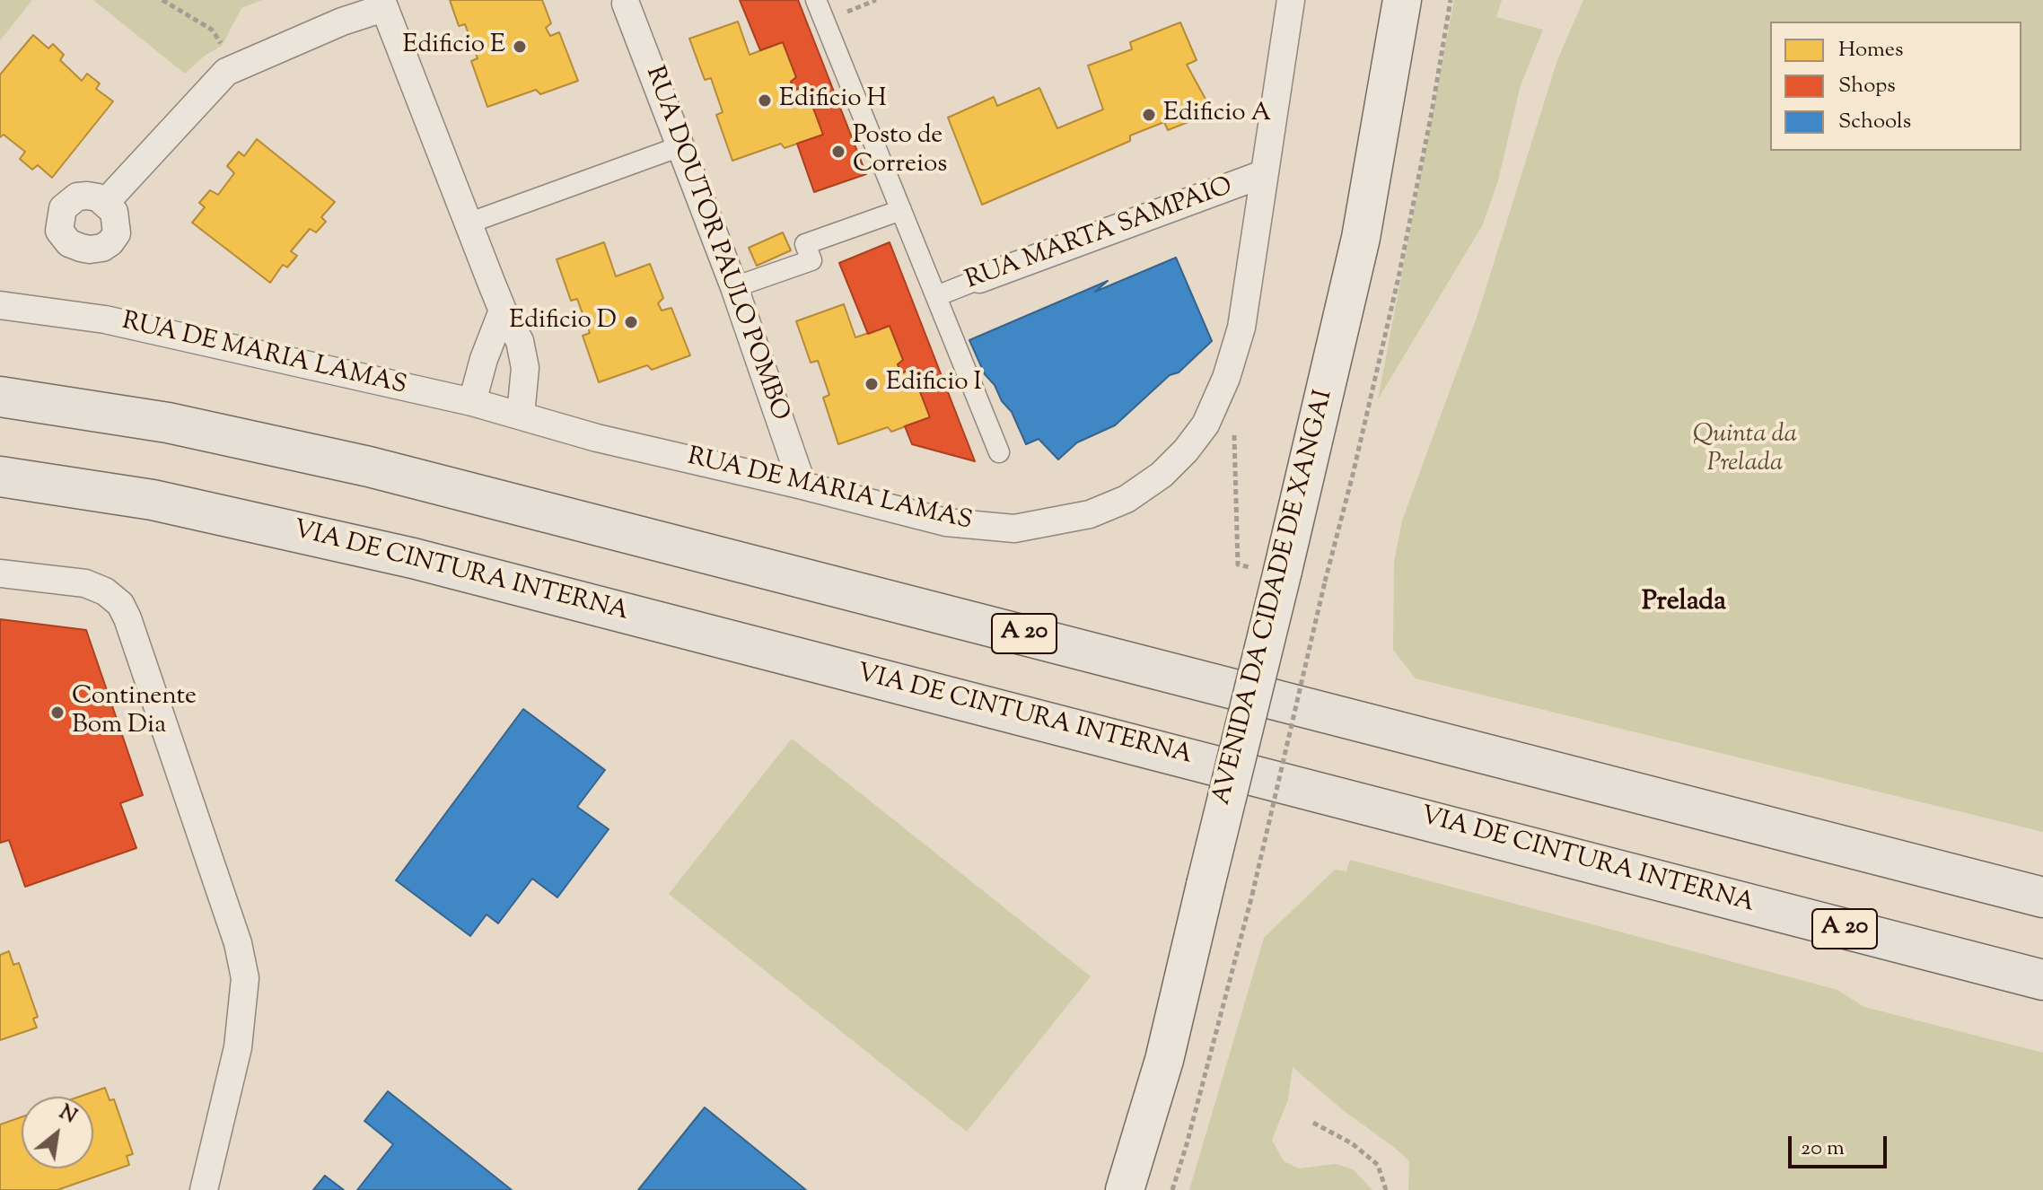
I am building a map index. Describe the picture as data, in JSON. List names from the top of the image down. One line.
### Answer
{"streets":{"highway":["VIA DE CINTURA INTERNA","A 20"],"main road":["AVENIDA DA CIDADE DE XANGAI"],"street":["RUA MARTA SAMPAIO","RUA DOUTOR PAULO POMBO","RUA DE MARIA LAMAS"]},"crossings":[["RUA MARTA SAMPAIO","RUA DE MARIA LAMAS"],["RUA DOUTOR PAULO POMBO","RUA DE MARIA LAMAS"]],"districts":["Prelada"],"parks":["Quinta da Prelada"],"places":["Edificio E","Edificio H","Edificio A","Posto de Correios","Edificio D","Edificio I","Continente Bom Dia"],"legend":["Homes","Shops","Schools"],"scale_bar":"20 m","north":"top right"}
